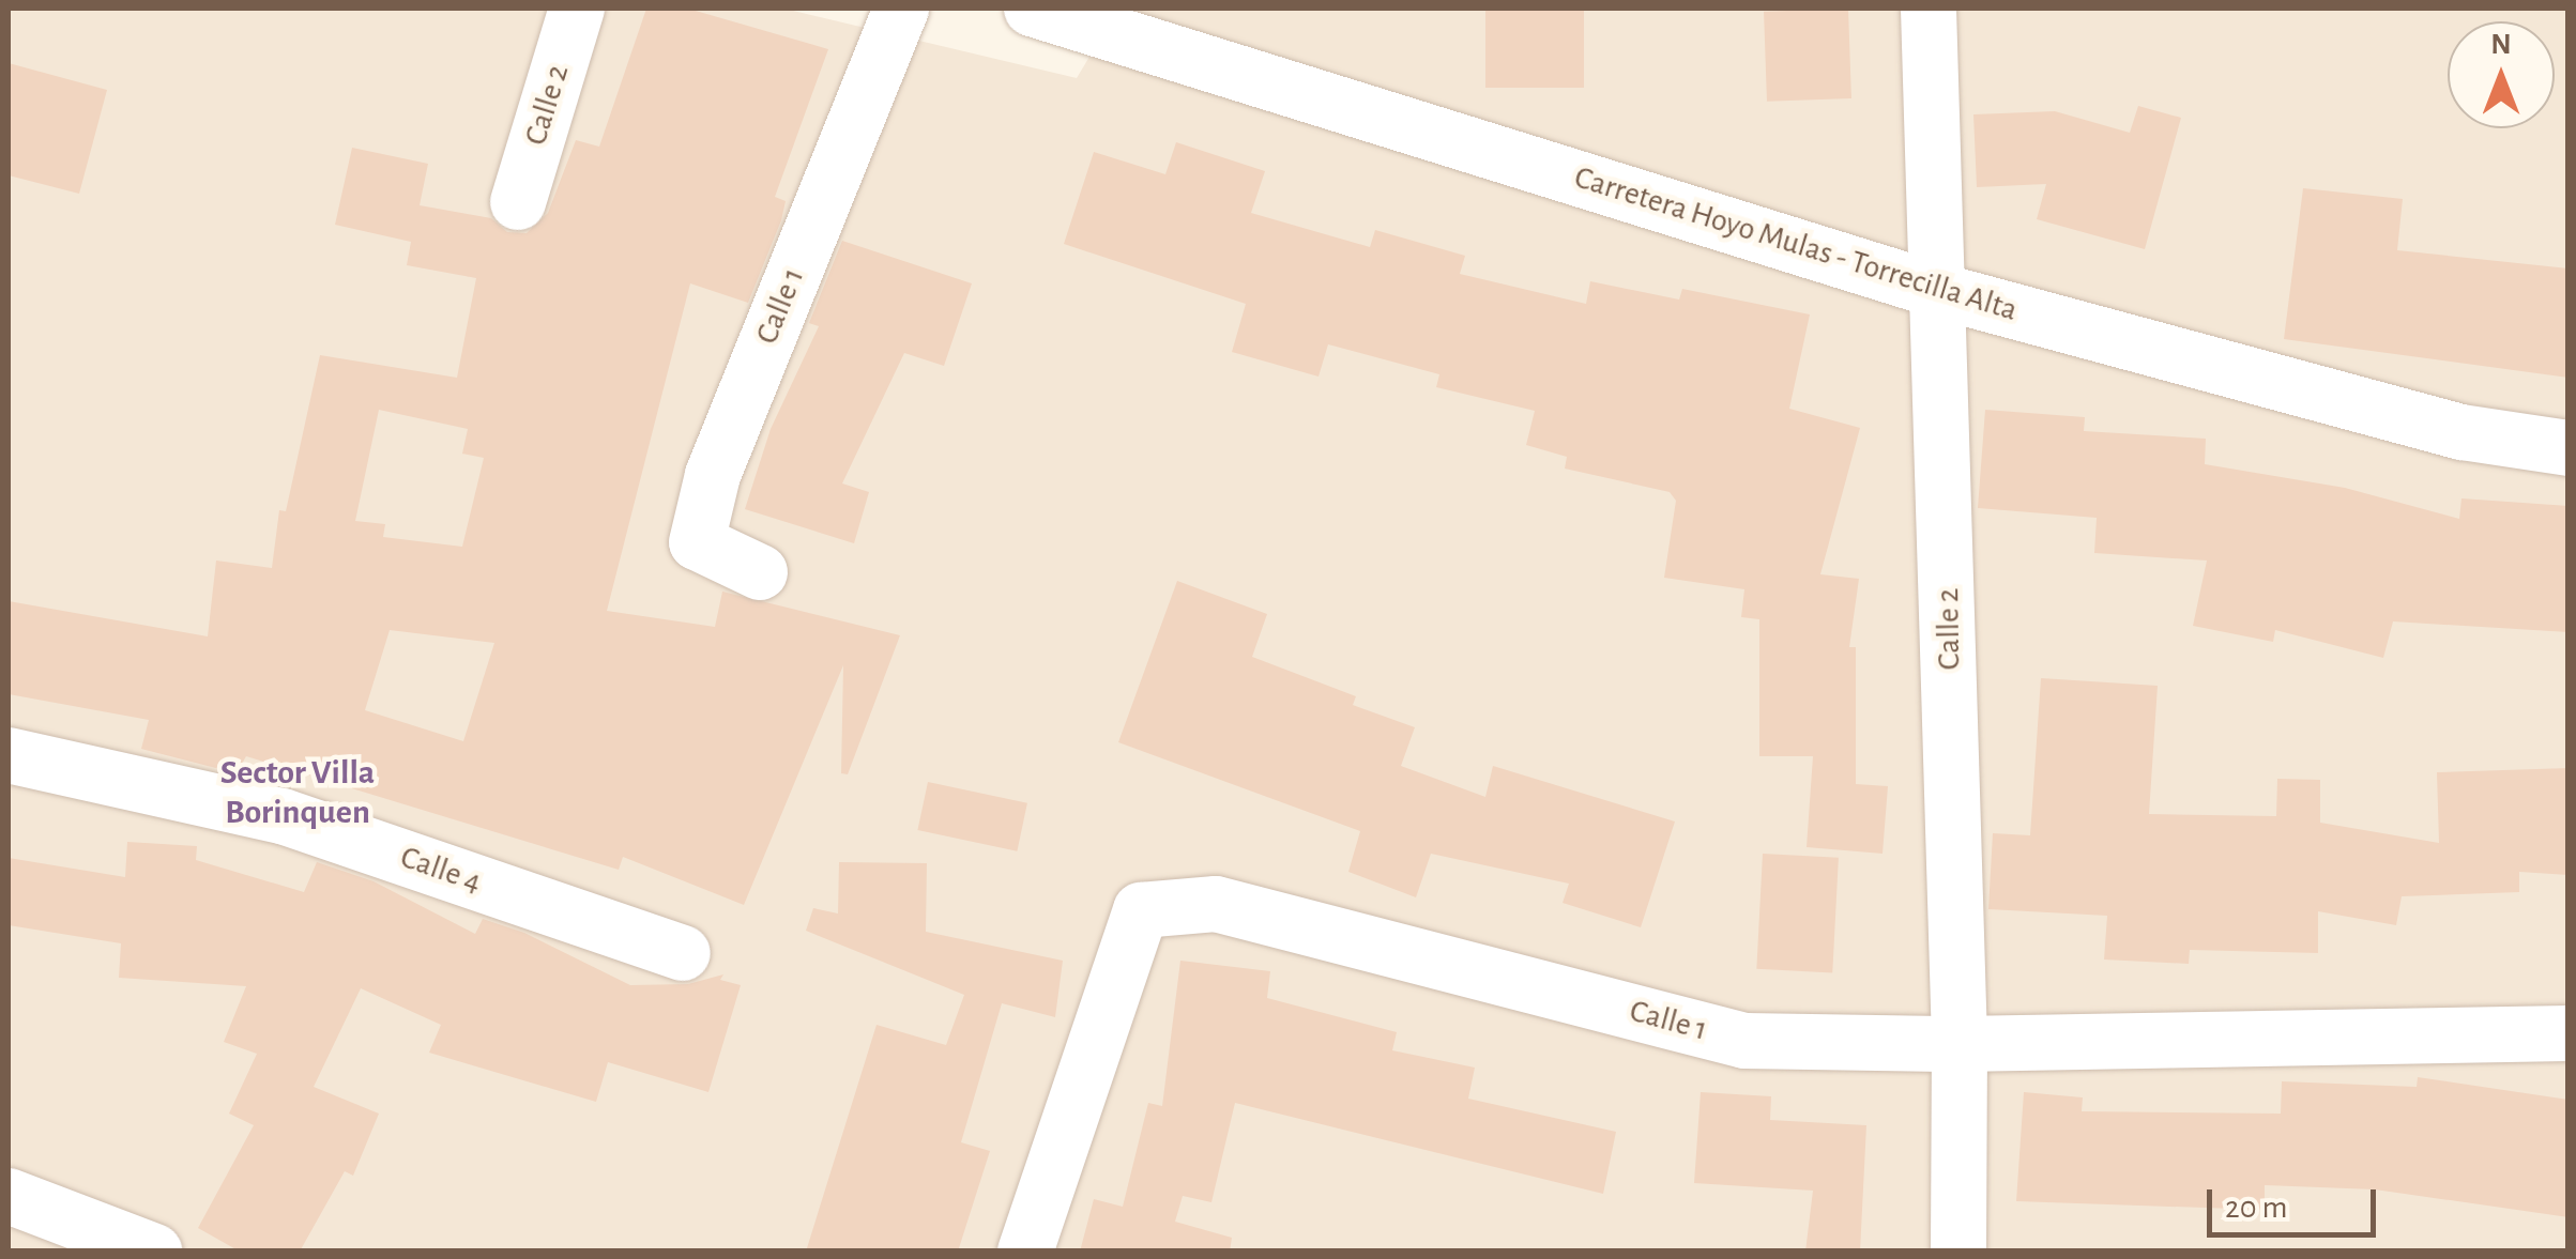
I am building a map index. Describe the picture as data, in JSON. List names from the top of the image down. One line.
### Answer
{"streets":{"street":["Calle 2","Carretera Hoyo Mulas - Torrecilla Alta","Calle 1","Calle 4"]},"crossings":[["Calle 2","Carretera Hoyo Mulas - Torrecilla Alta"],["Calle 2","Calle 1"]],"districts":["Sector Villa Borinquen"],"scale_bar":"20 m","north":"top"}
